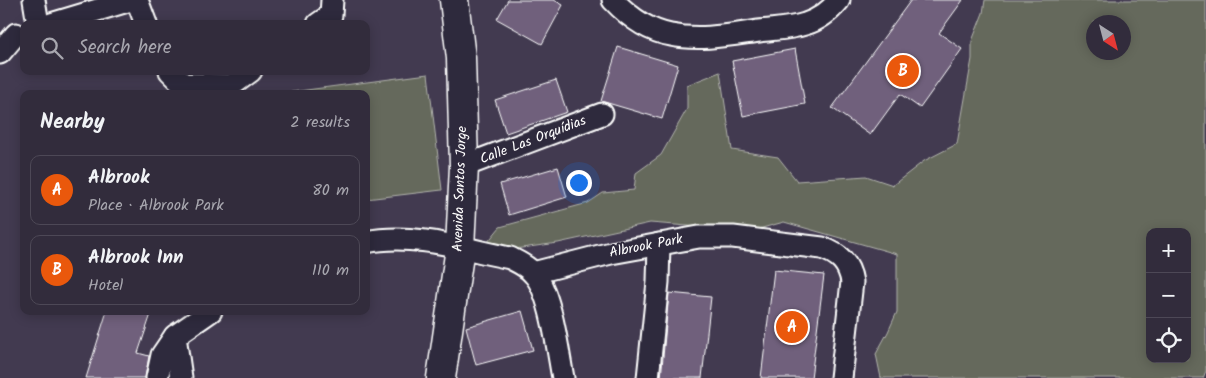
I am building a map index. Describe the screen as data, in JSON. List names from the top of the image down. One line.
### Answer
{"streets":{"main road":["Avenida Santos Jorge"],"street":["Calle Las Orquídias","Albrook Park"]},"crossings":[["Calle Las Orquídias","Avenida Santos Jorge"]],"north":"bottom right","page":{"search":"Search here","pins":["B","A"],"heading":["Nearby","2 results"],"list":[{"mark":"A","name":"Albrook","note":"Place · Albrook Park","value":"80 m"},{"mark":"B","name":"Albrook Inn","note":"Hotel","value":"110 m"}],"map_buttons":["+","−"]}}
